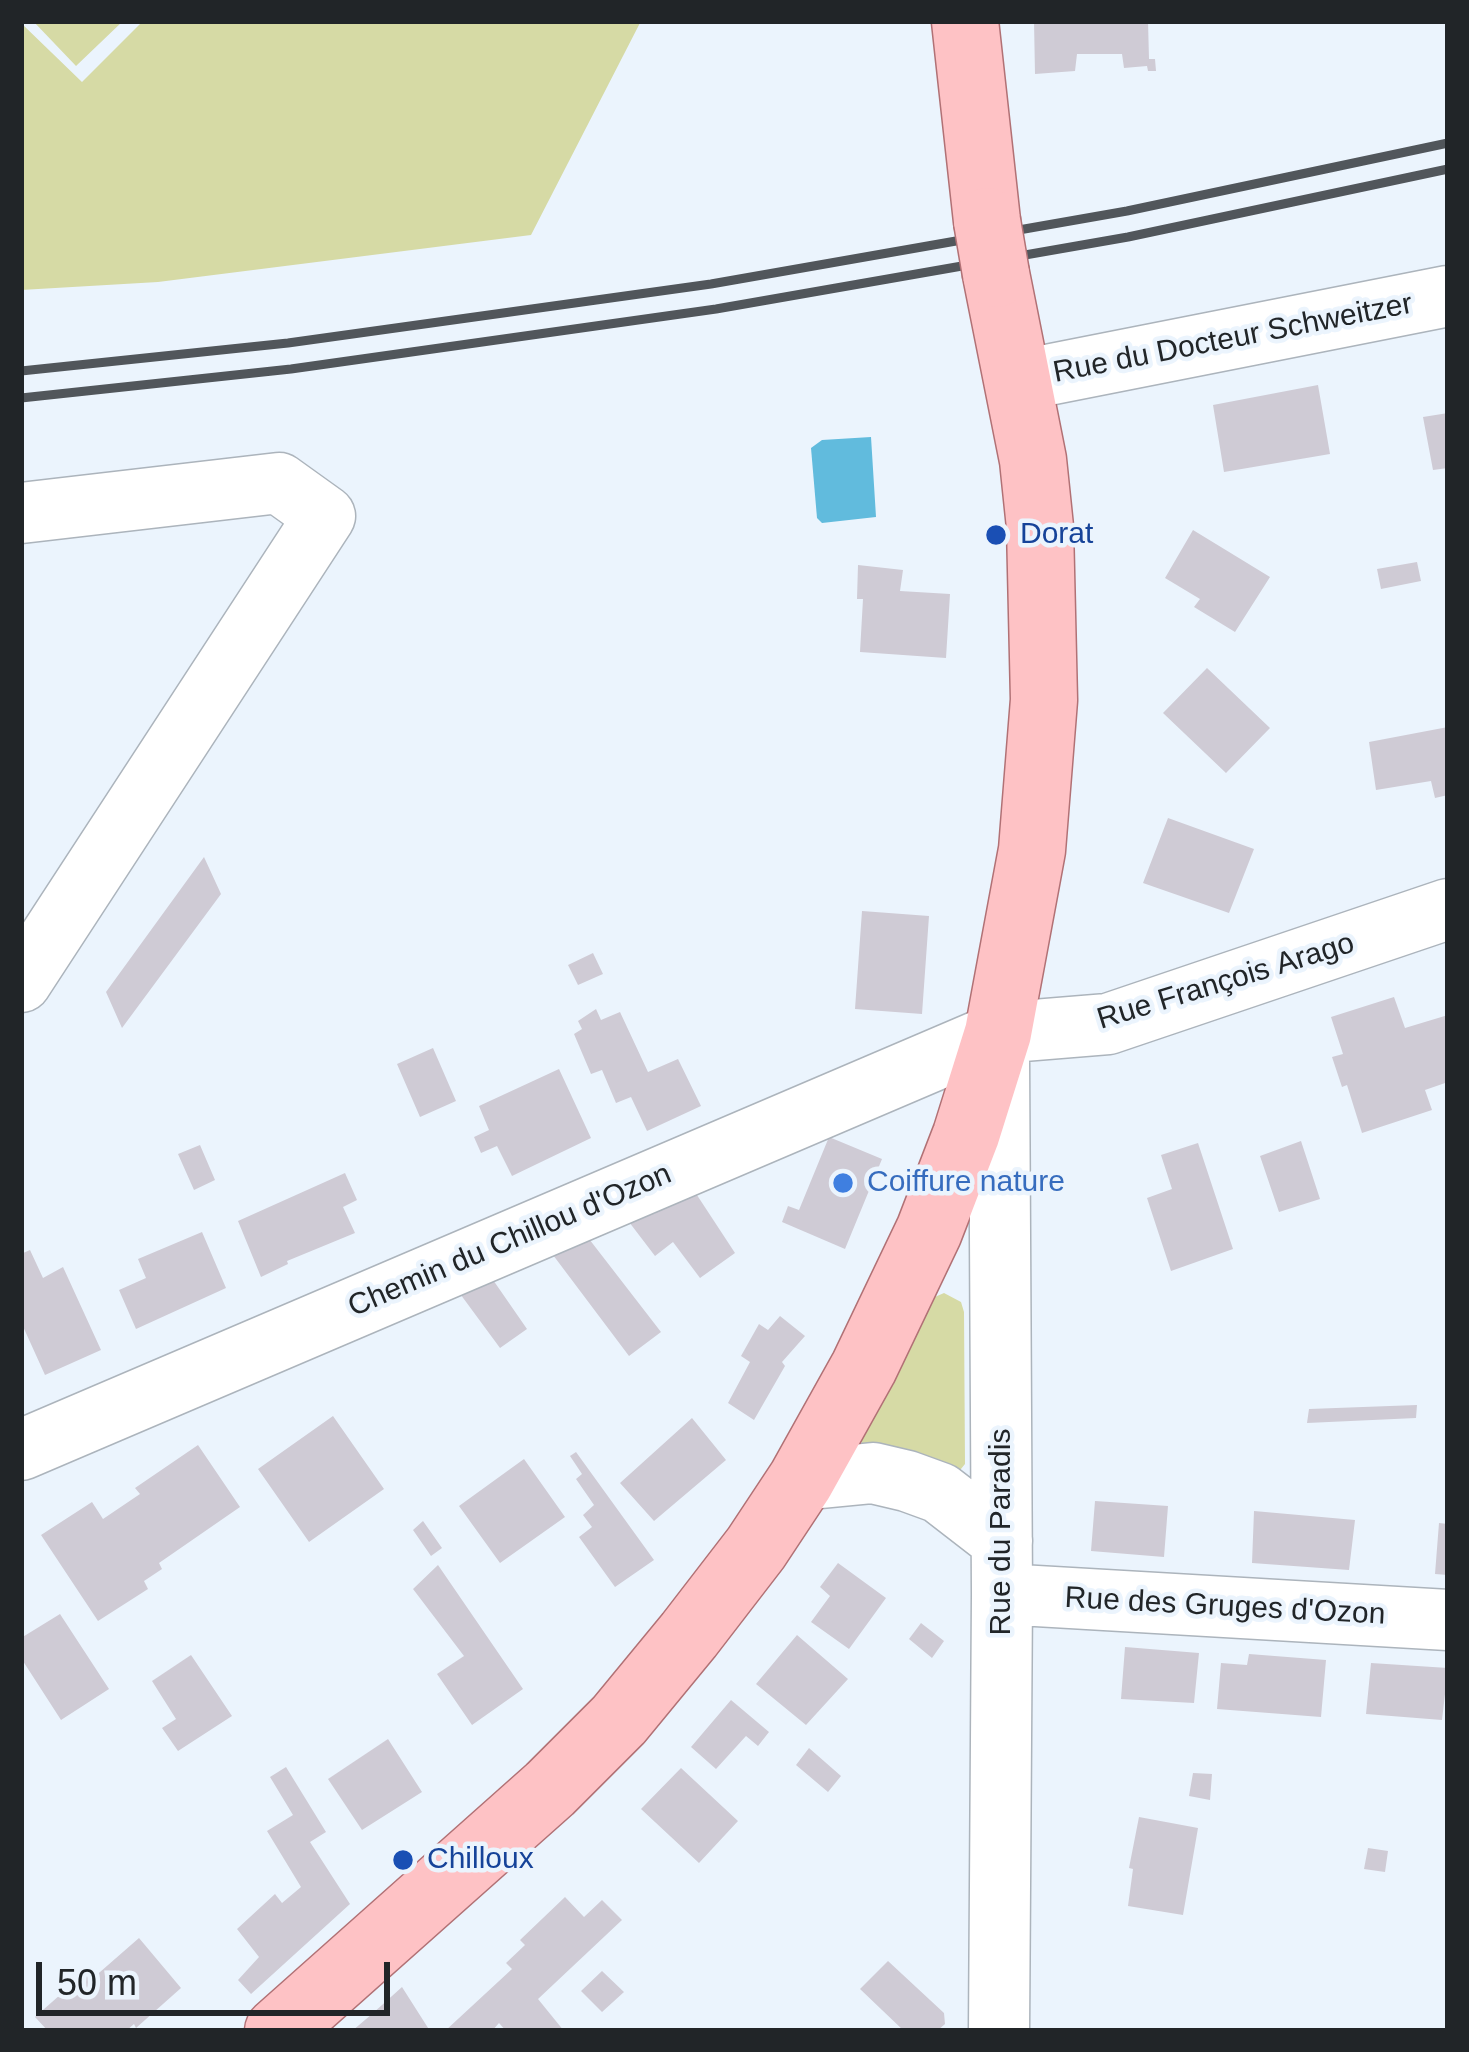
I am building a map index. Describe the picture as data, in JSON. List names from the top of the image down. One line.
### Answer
{"streets":{"street":["Rue du Docteur Schweitzer","Rue François Arago","Chemin du Chillou d'Ozon","Rue du Paradis","Rue des Gruges d'Ozon"]},"crossings":[["Rue François Arago","Chemin du Chillou d'Ozon"],["Rue François Arago","Rue du Paradis"],["Chemin du Chillou d'Ozon","Rue du Paradis"],["Rue du Paradis","Rue des Gruges d'Ozon"]],"places":["Dorat","Coiffure nature","Chilloux"],"scale_bar":"50 m"}
